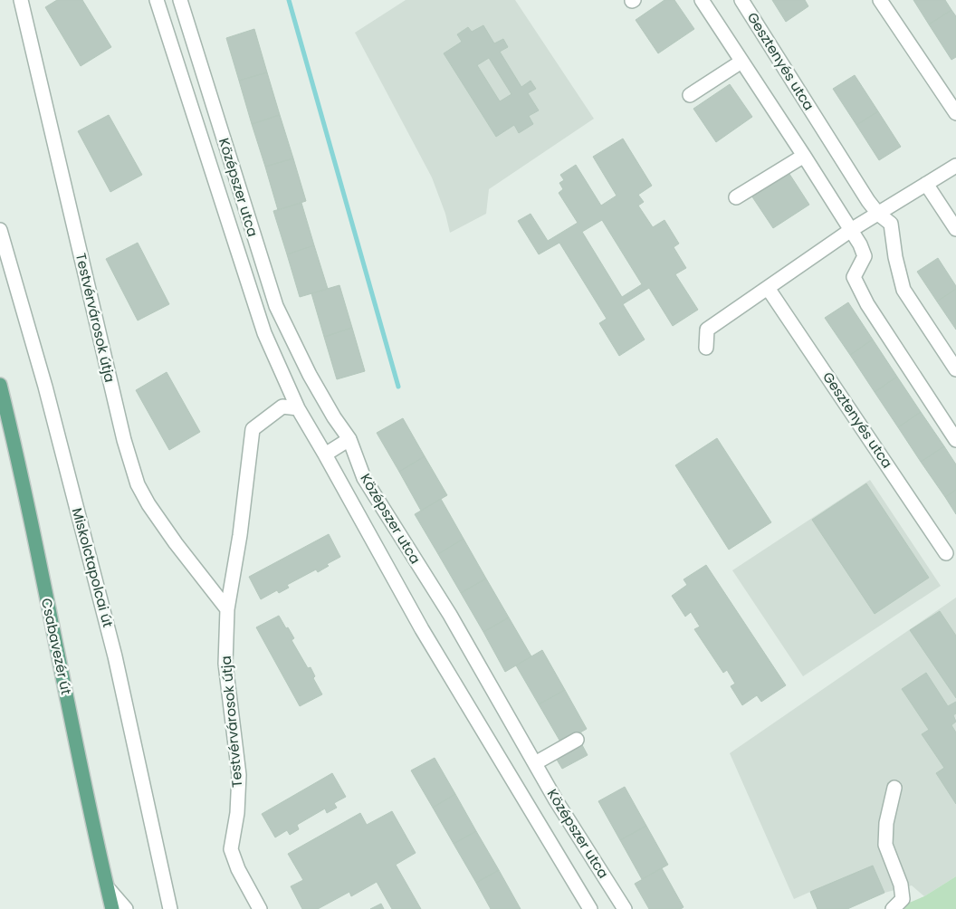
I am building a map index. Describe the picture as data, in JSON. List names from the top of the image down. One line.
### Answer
{"streets":{"main road":["Csabavezér út"],"street":["Gesztenyés utca","Középszer utca","Testvérvárosok útja","Miskolctapolcai út"]},"crossings":[["Középszer utca","Testvérvárosok útja"]]}
